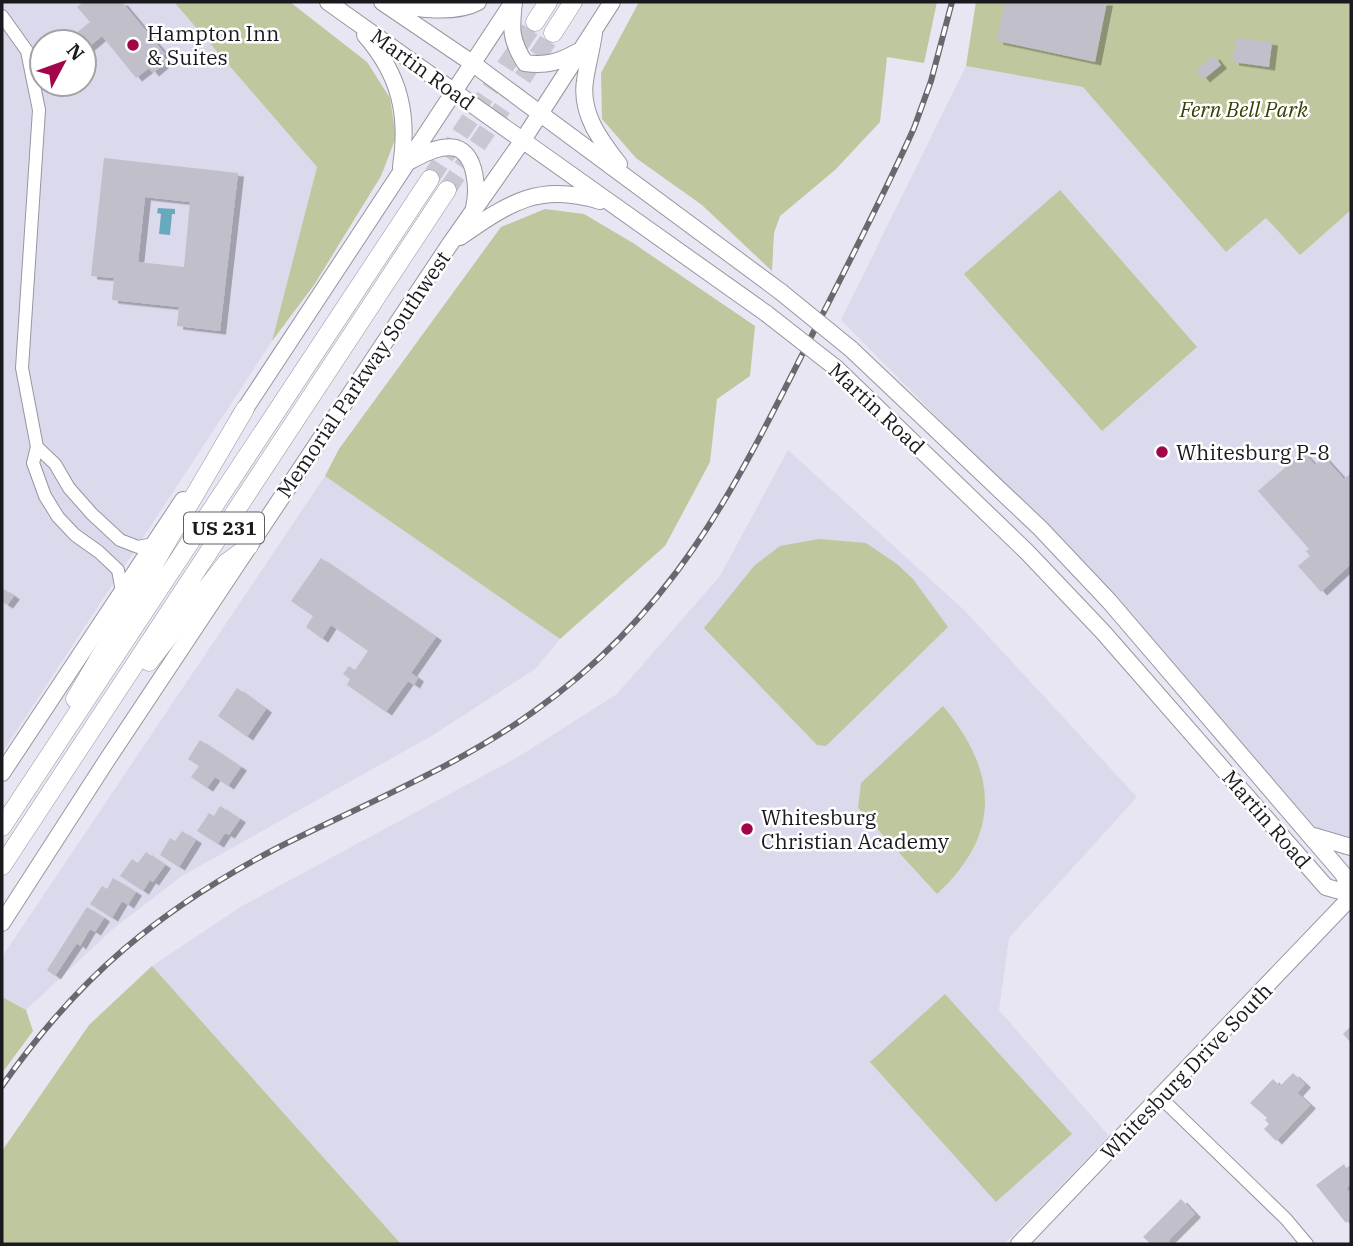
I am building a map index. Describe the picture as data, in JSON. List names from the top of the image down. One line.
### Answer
{"streets":{"highway":["Memorial Parkway Southwest","US 231"],"main road":["Martin Road","Whitesburg Drive South"]},"crossings":[["Martin Road","Memorial Parkway Southwest"],["Martin Road","Whitesburg Drive South"]],"parks":["Fern Bell Park"],"places":["Hampton Inn & Suites","Whitesburg P-8","Whitesburg Christian Academy"],"north":"top right"}
